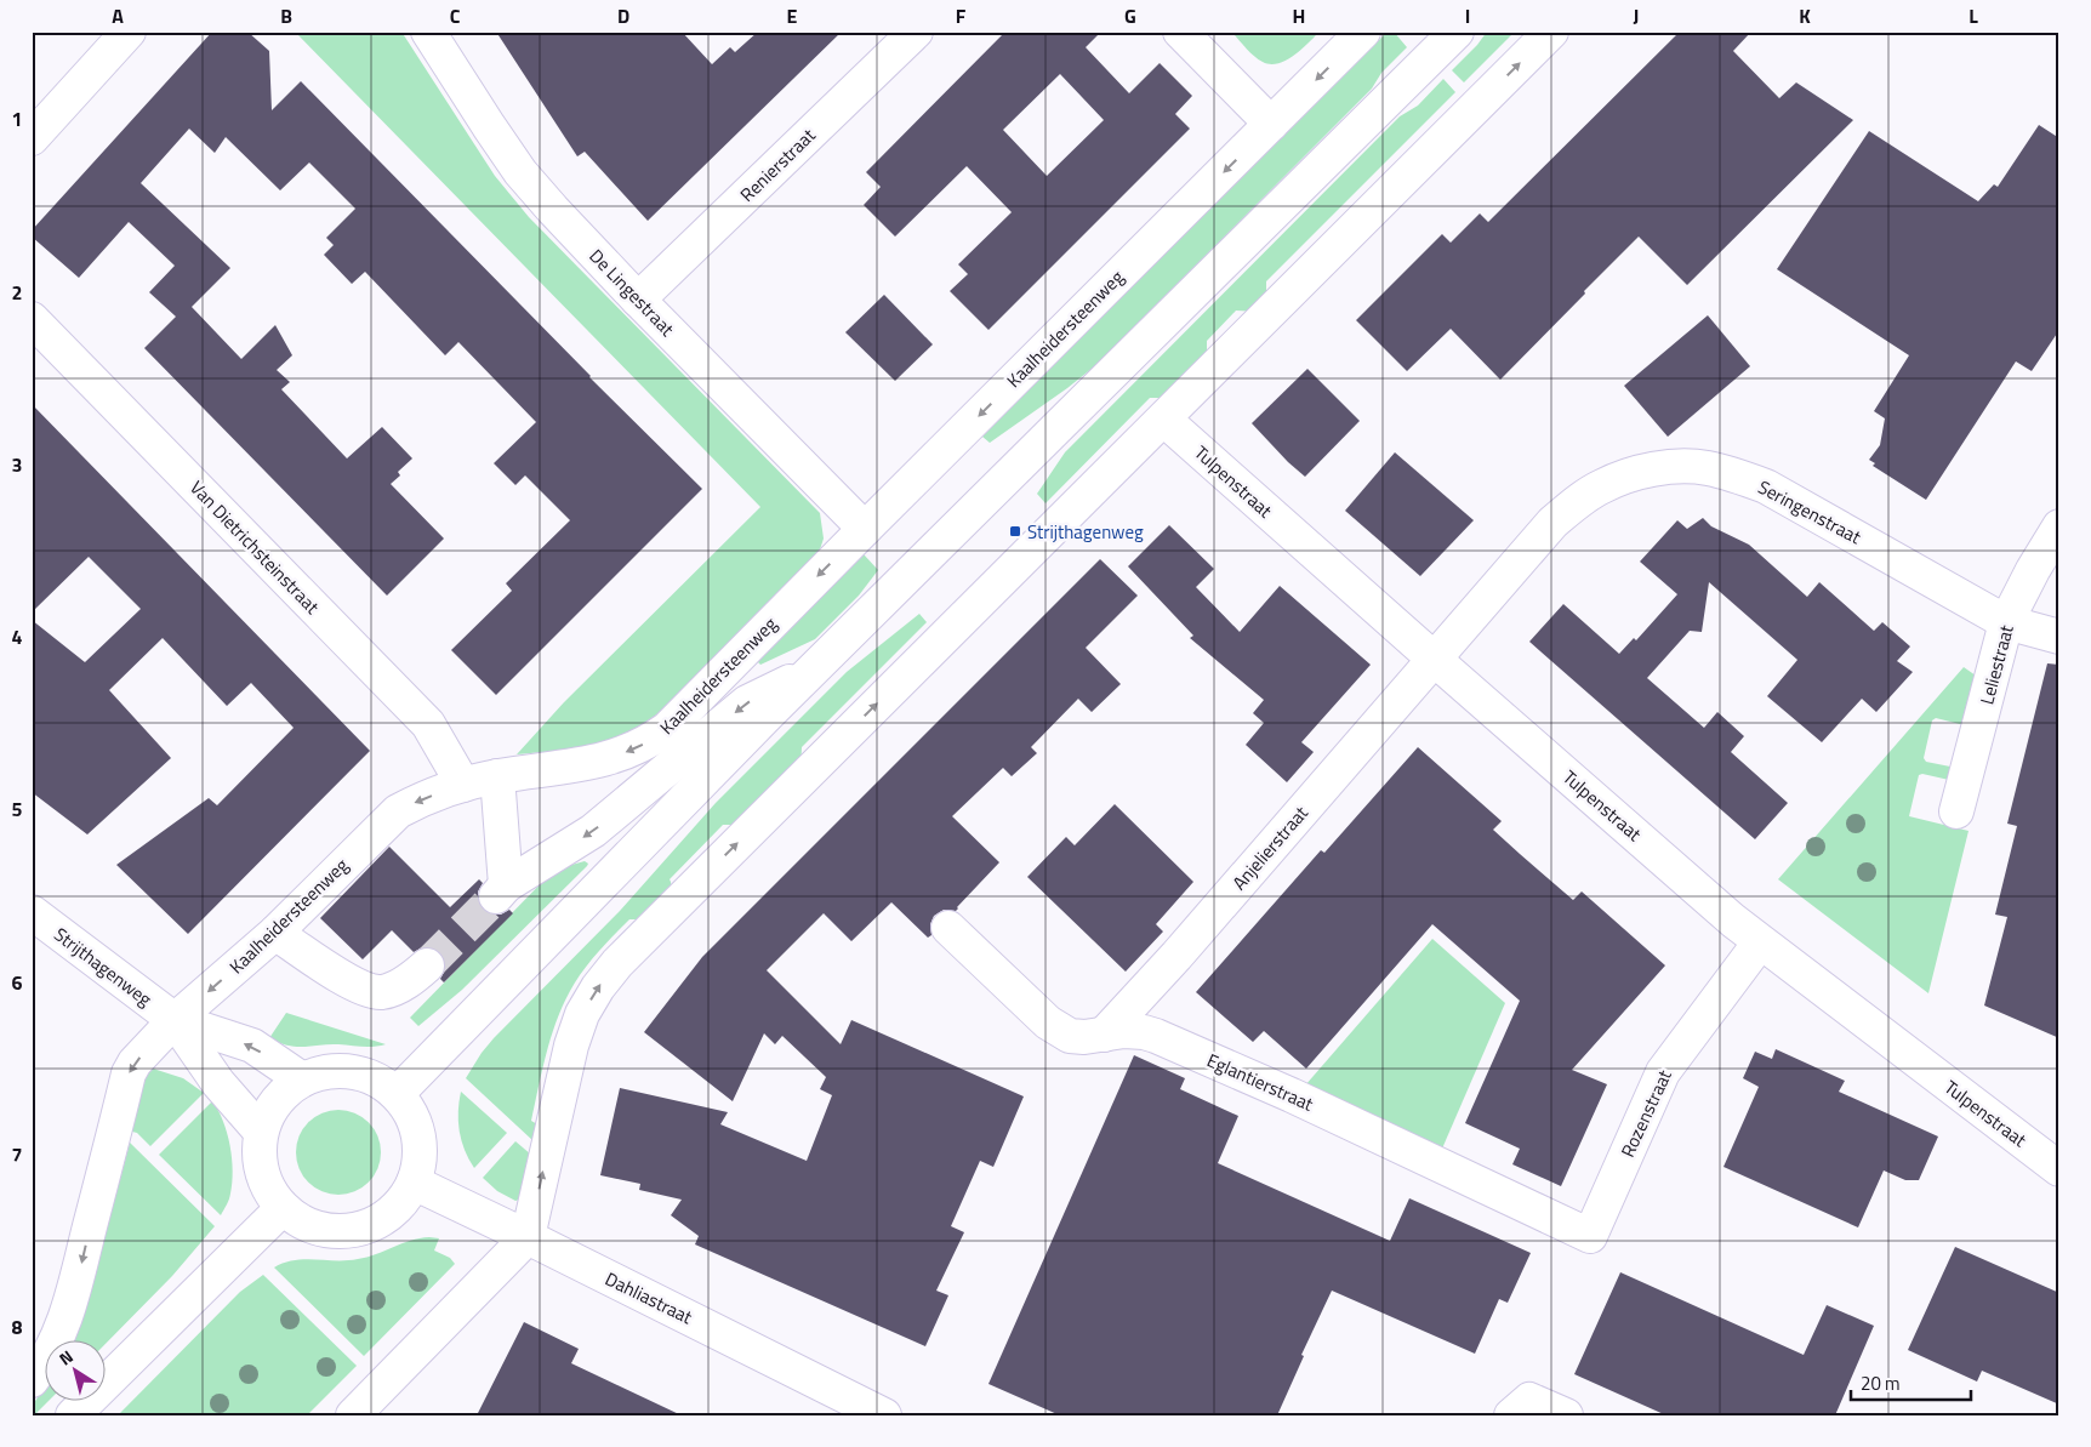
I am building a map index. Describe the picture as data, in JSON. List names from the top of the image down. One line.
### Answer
{"streets":{"street":["Renierstraat","De Lingestraat","Kaalheidersteenweg","Tulpenstraat","Seringenstraat","Van Dietrichsteinstraat","Leliestraat","Anjelierstraat","Strijthagenweg","Eglantierstraat","Rozenstraat","Dahliastraat"]},"crossings":[["Renierstraat","De Lingestraat"],["De Lingestraat","Kaalheidersteenweg"],["Kaalheidersteenweg","Van Dietrichsteinstraat"],["Kaalheidersteenweg","Strijthagenweg"],["Tulpenstraat","Seringenstraat"],["Tulpenstraat","Anjelierstraat"],["Tulpenstraat","Rozenstraat"],["Seringenstraat","Leliestraat"],["Seringenstraat","Anjelierstraat"],["Anjelierstraat","Eglantierstraat"],["Strijthagenweg","Dahliastraat"],["Eglantierstraat","Rozenstraat"]],"places":{"transit":["Strijthagenweg"]},"scale_bar":"20 m","north":"top left","grid":{"columns":["A","B","C","D","E","F","G","H","I","J","K","L"],"rows":["1","2","3","4","5","6","7","8"]}}
